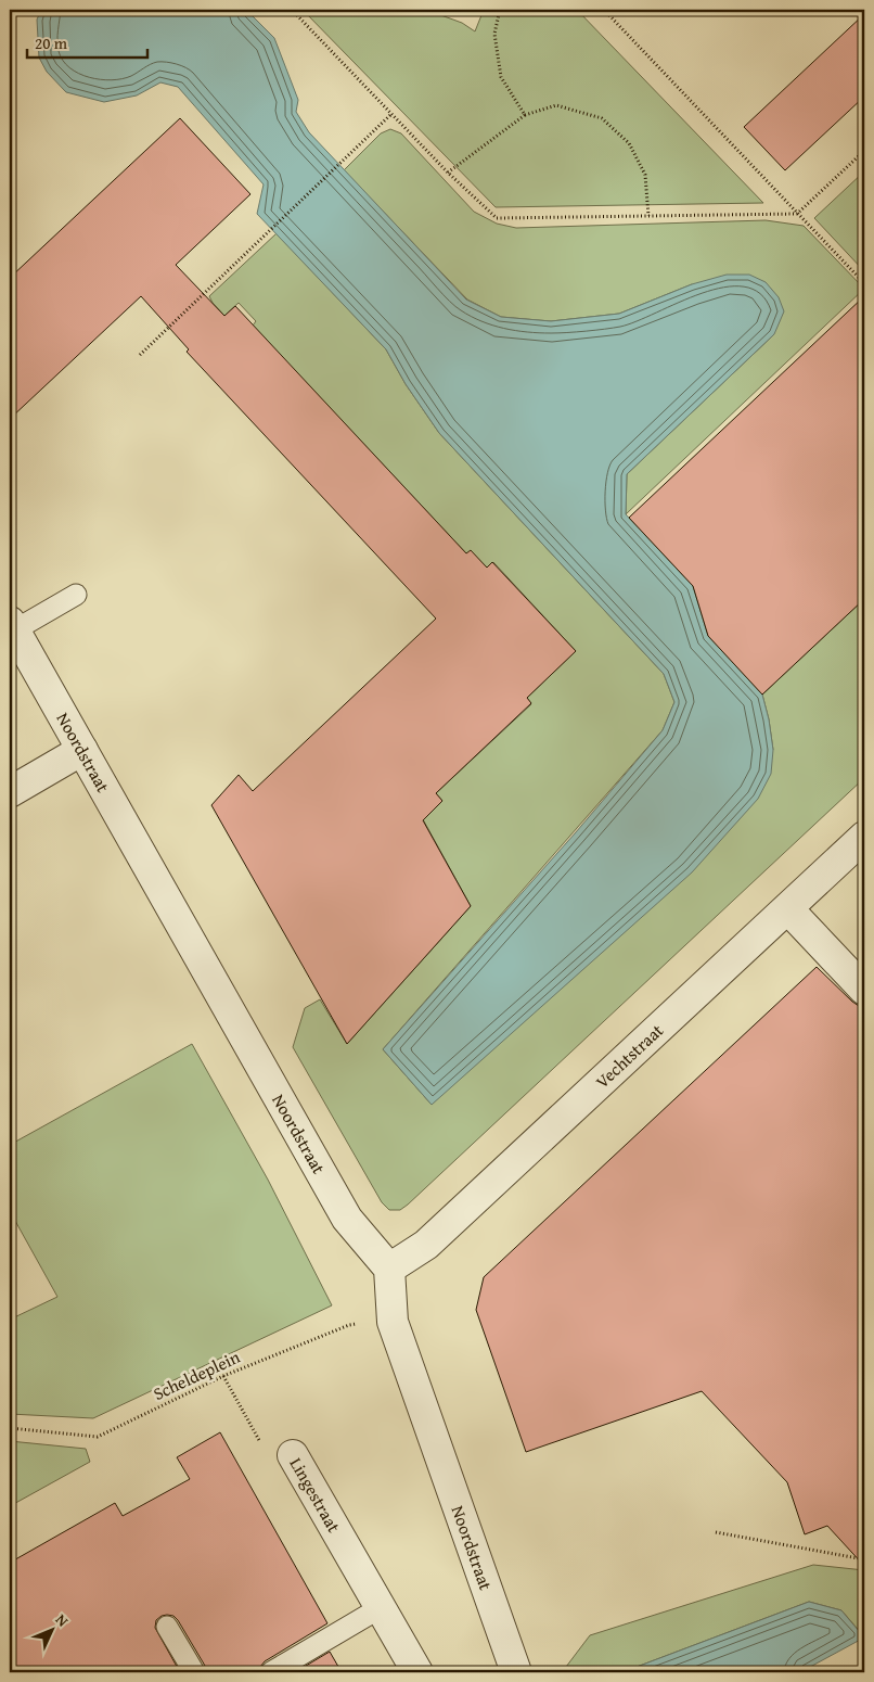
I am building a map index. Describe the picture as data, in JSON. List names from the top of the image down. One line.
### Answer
{"streets":{"street":["Noordstraat","Vechtstraat","Lingestraat"],"path":["Scheldeplein"]},"crossings":[["Noordstraat","Vechtstraat"],["Noordstraat","Scheldeplein"],["Scheldeplein","Lingestraat"]],"scale_bar":"20 m","north":"top right"}
